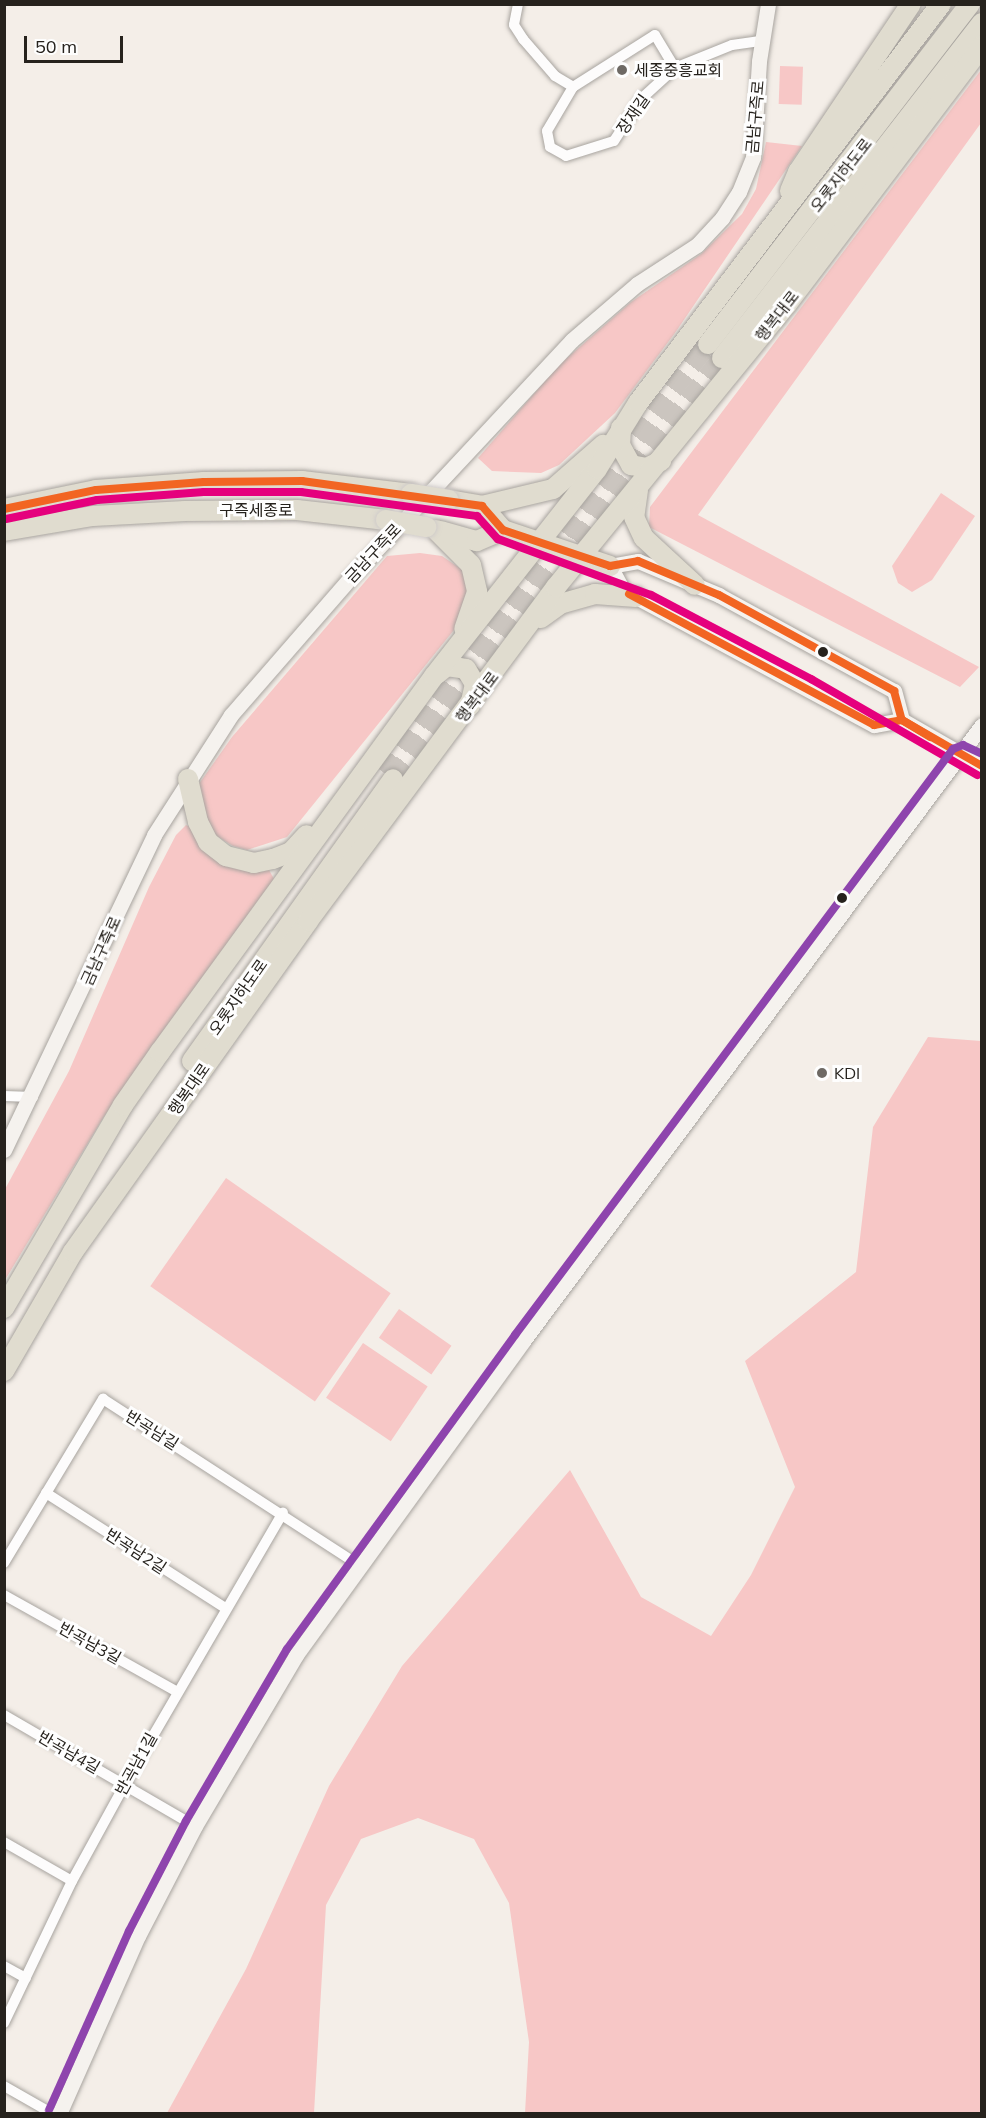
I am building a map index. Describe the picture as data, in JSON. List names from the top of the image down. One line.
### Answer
{"streets":{"highway":["오롯지하도로","행복대로","구즉세종로"],"street":["장재길","금남구즉로","반곡남길","반곡남2길","반곡남3길","반곡남4길","반곡남1길"]},"crossings":[["장재길","금남구즉로"],["오롯지하도로","행복대로"],["반곡남길","반곡남2길"],["반곡남길","반곡남1길"],["반곡남2길","반곡남1길"],["반곡남3길","반곡남1길"],["반곡남4길","반곡남1길"]],"places":["세종중흥교회","KDI"],"scale_bar":"50 m"}
